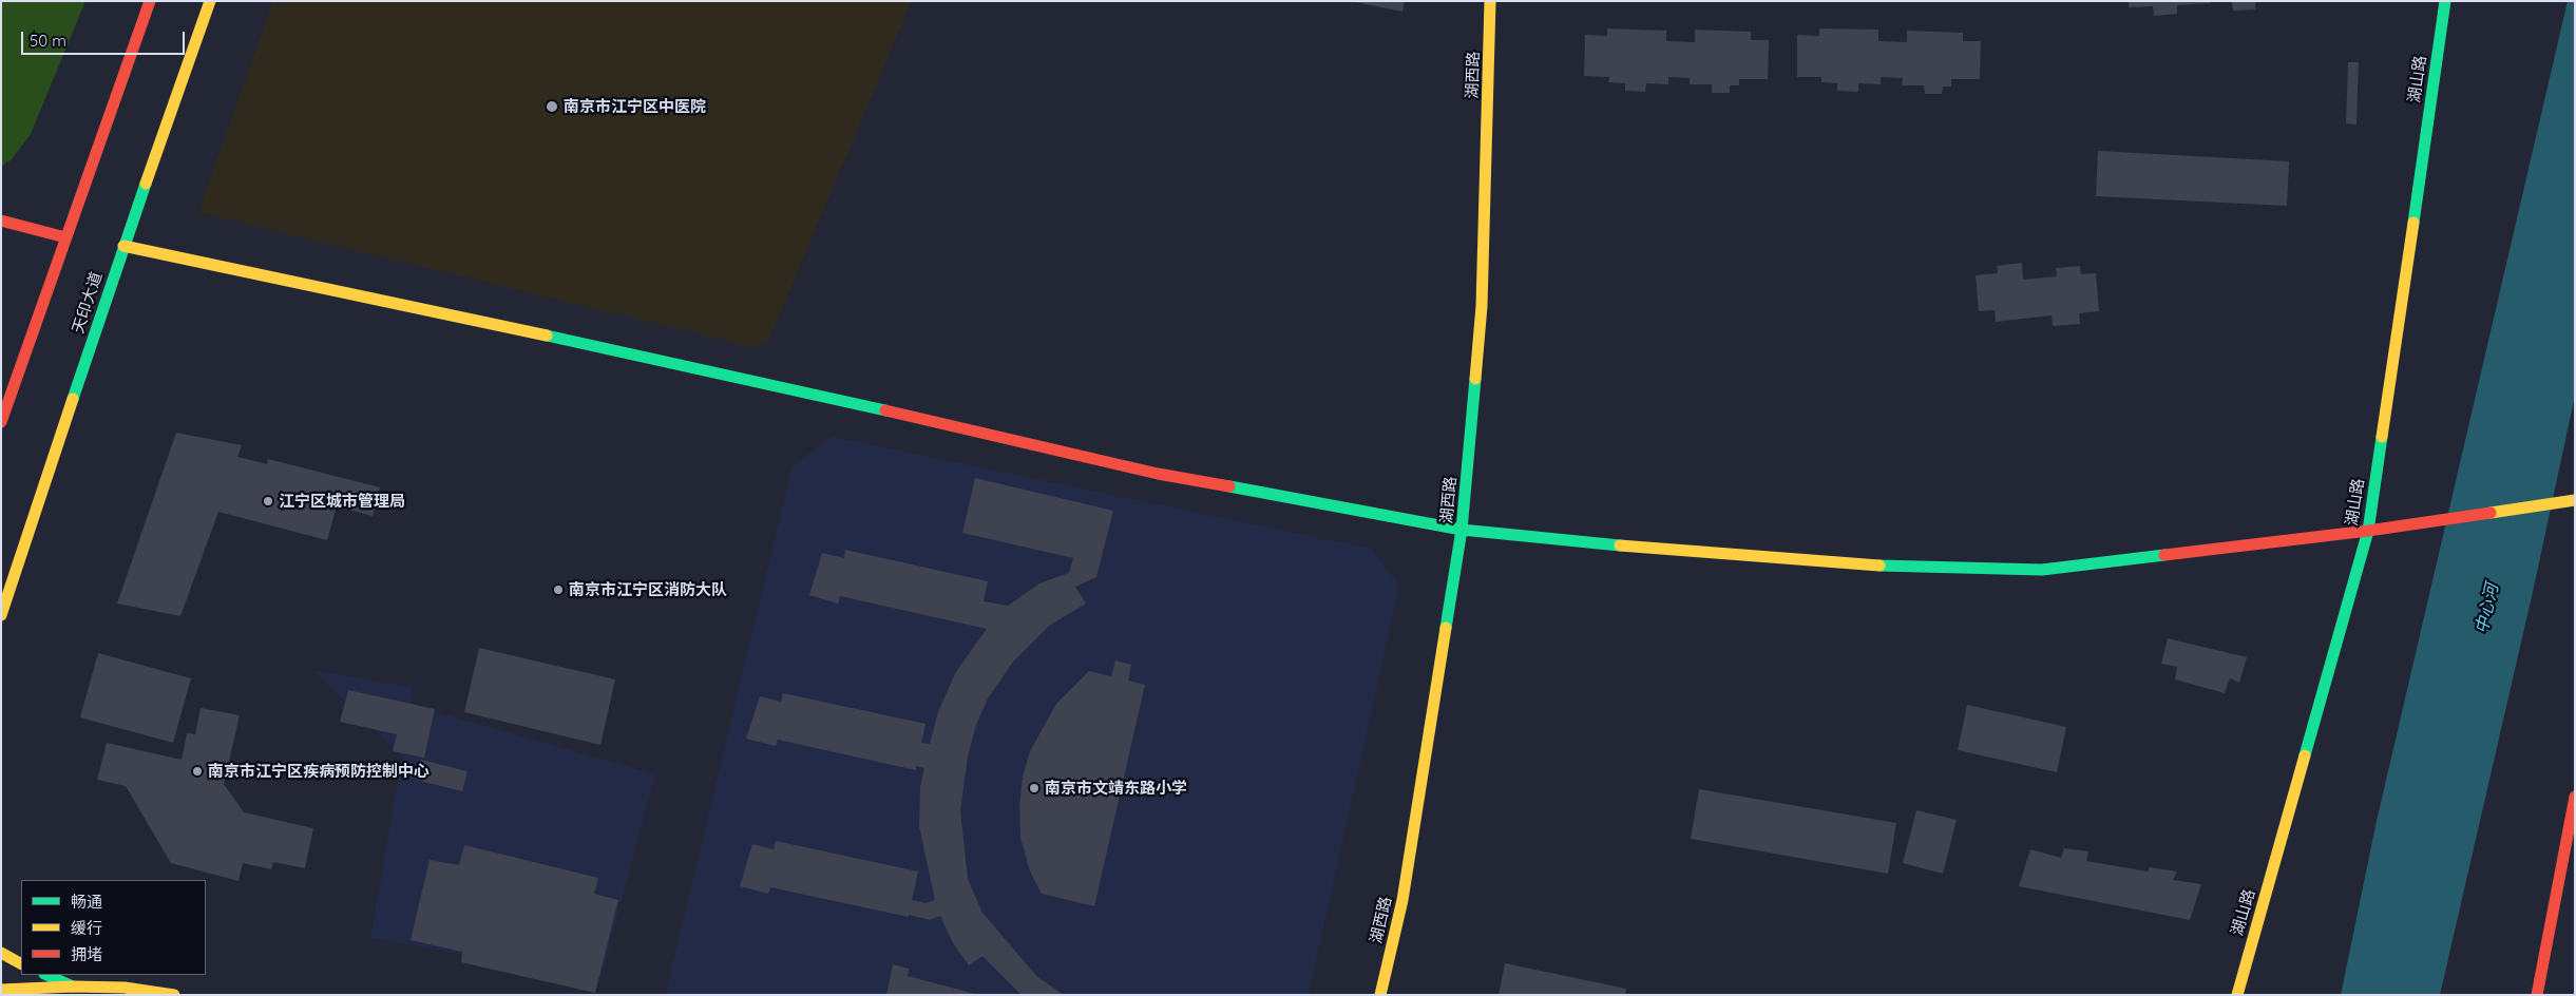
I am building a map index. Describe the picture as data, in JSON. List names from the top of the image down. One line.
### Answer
{"streets":{"street":["湖西路","湖山路","天印大道"]},"water":["中心河"],"places":["南京市江宁区中医院","江宁区城市管理局","南京市江宁区消防大队","南京市江宁区疾病预防控制中心","南京市文靖东路小学"],"legend":["畅通","缓行","拥堵"],"scale_bar":"50 m"}
